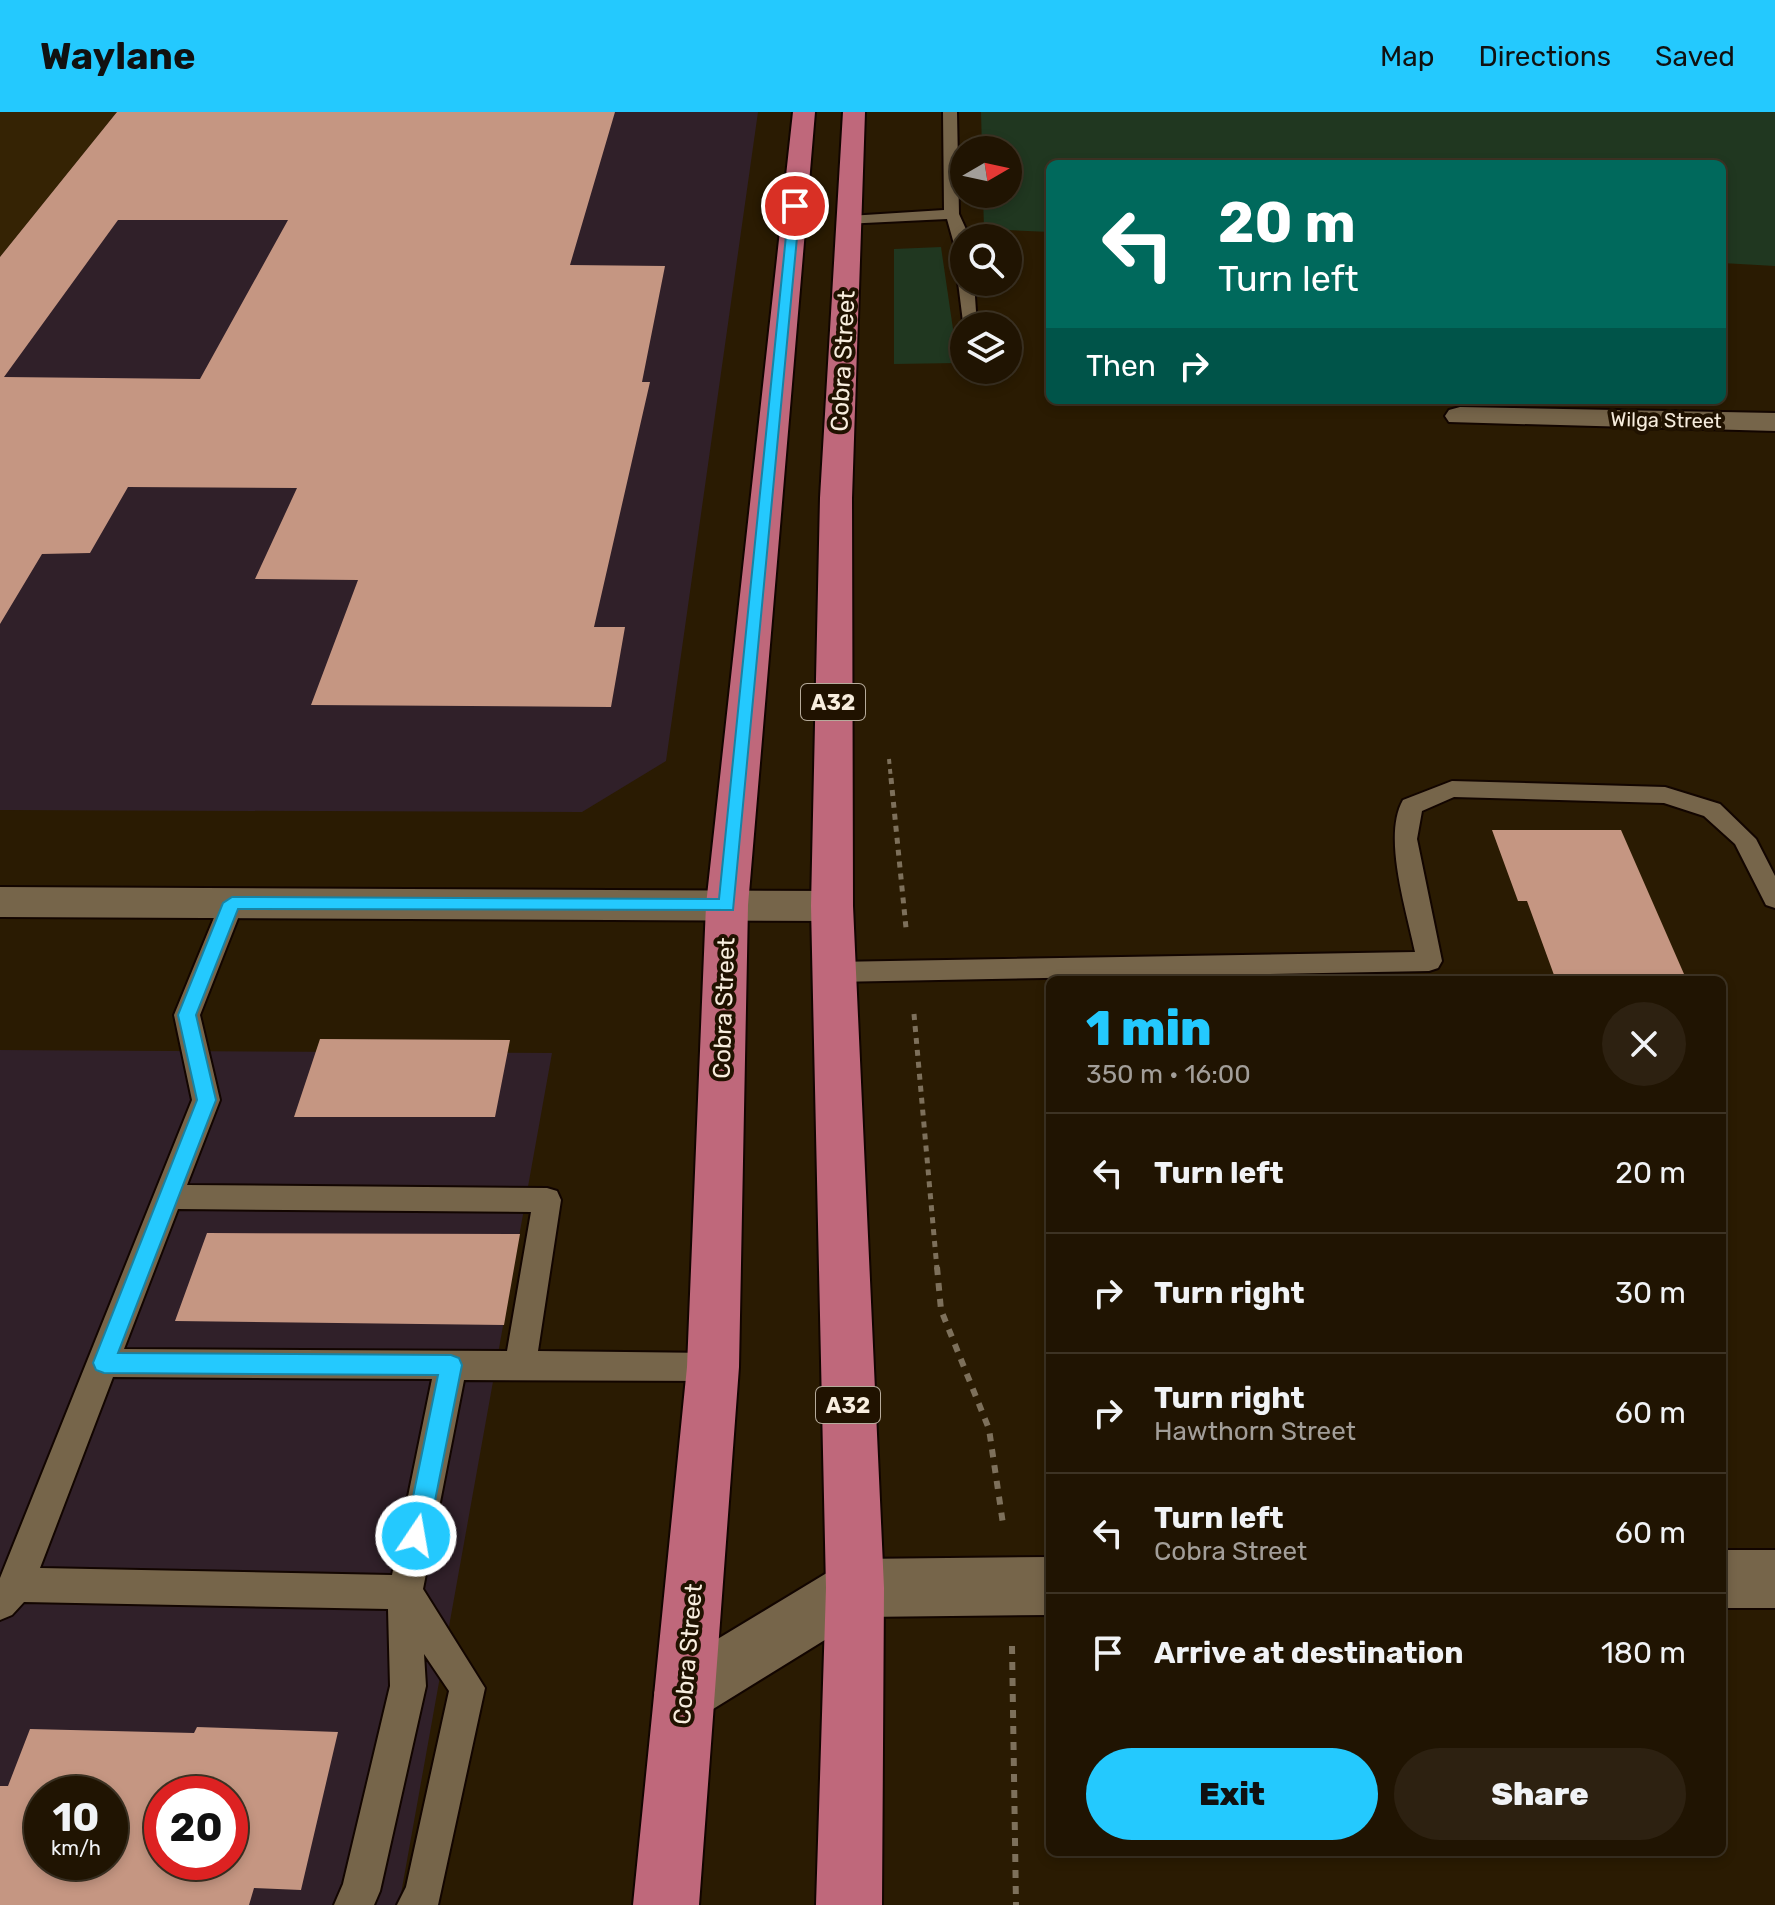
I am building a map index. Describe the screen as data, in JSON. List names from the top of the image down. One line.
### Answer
{"streets":{"highway":["Cobra Street","A32"],"street":["Wilga Street"]},"north":"right","page":{"header":"Waylane","nav":["Map","Directions","Saved"],"turn":["20 m","Turn left"],"then":"Then","heading":["1 min","350 m · 16:00"],"list":[{"name":"Turn left","value":"20 m"},{"name":"Turn right","value":"30 m"},{"name":"Turn right","note":"Hawthorn Street","value":"60 m"},{"name":"Turn left","note":"Cobra Street","value":"60 m"},{"name":"Arrive at destination","value":"180 m"}],"buttons":["Exit","Share"],"speed":"10 km/h","limit":"20"}}
